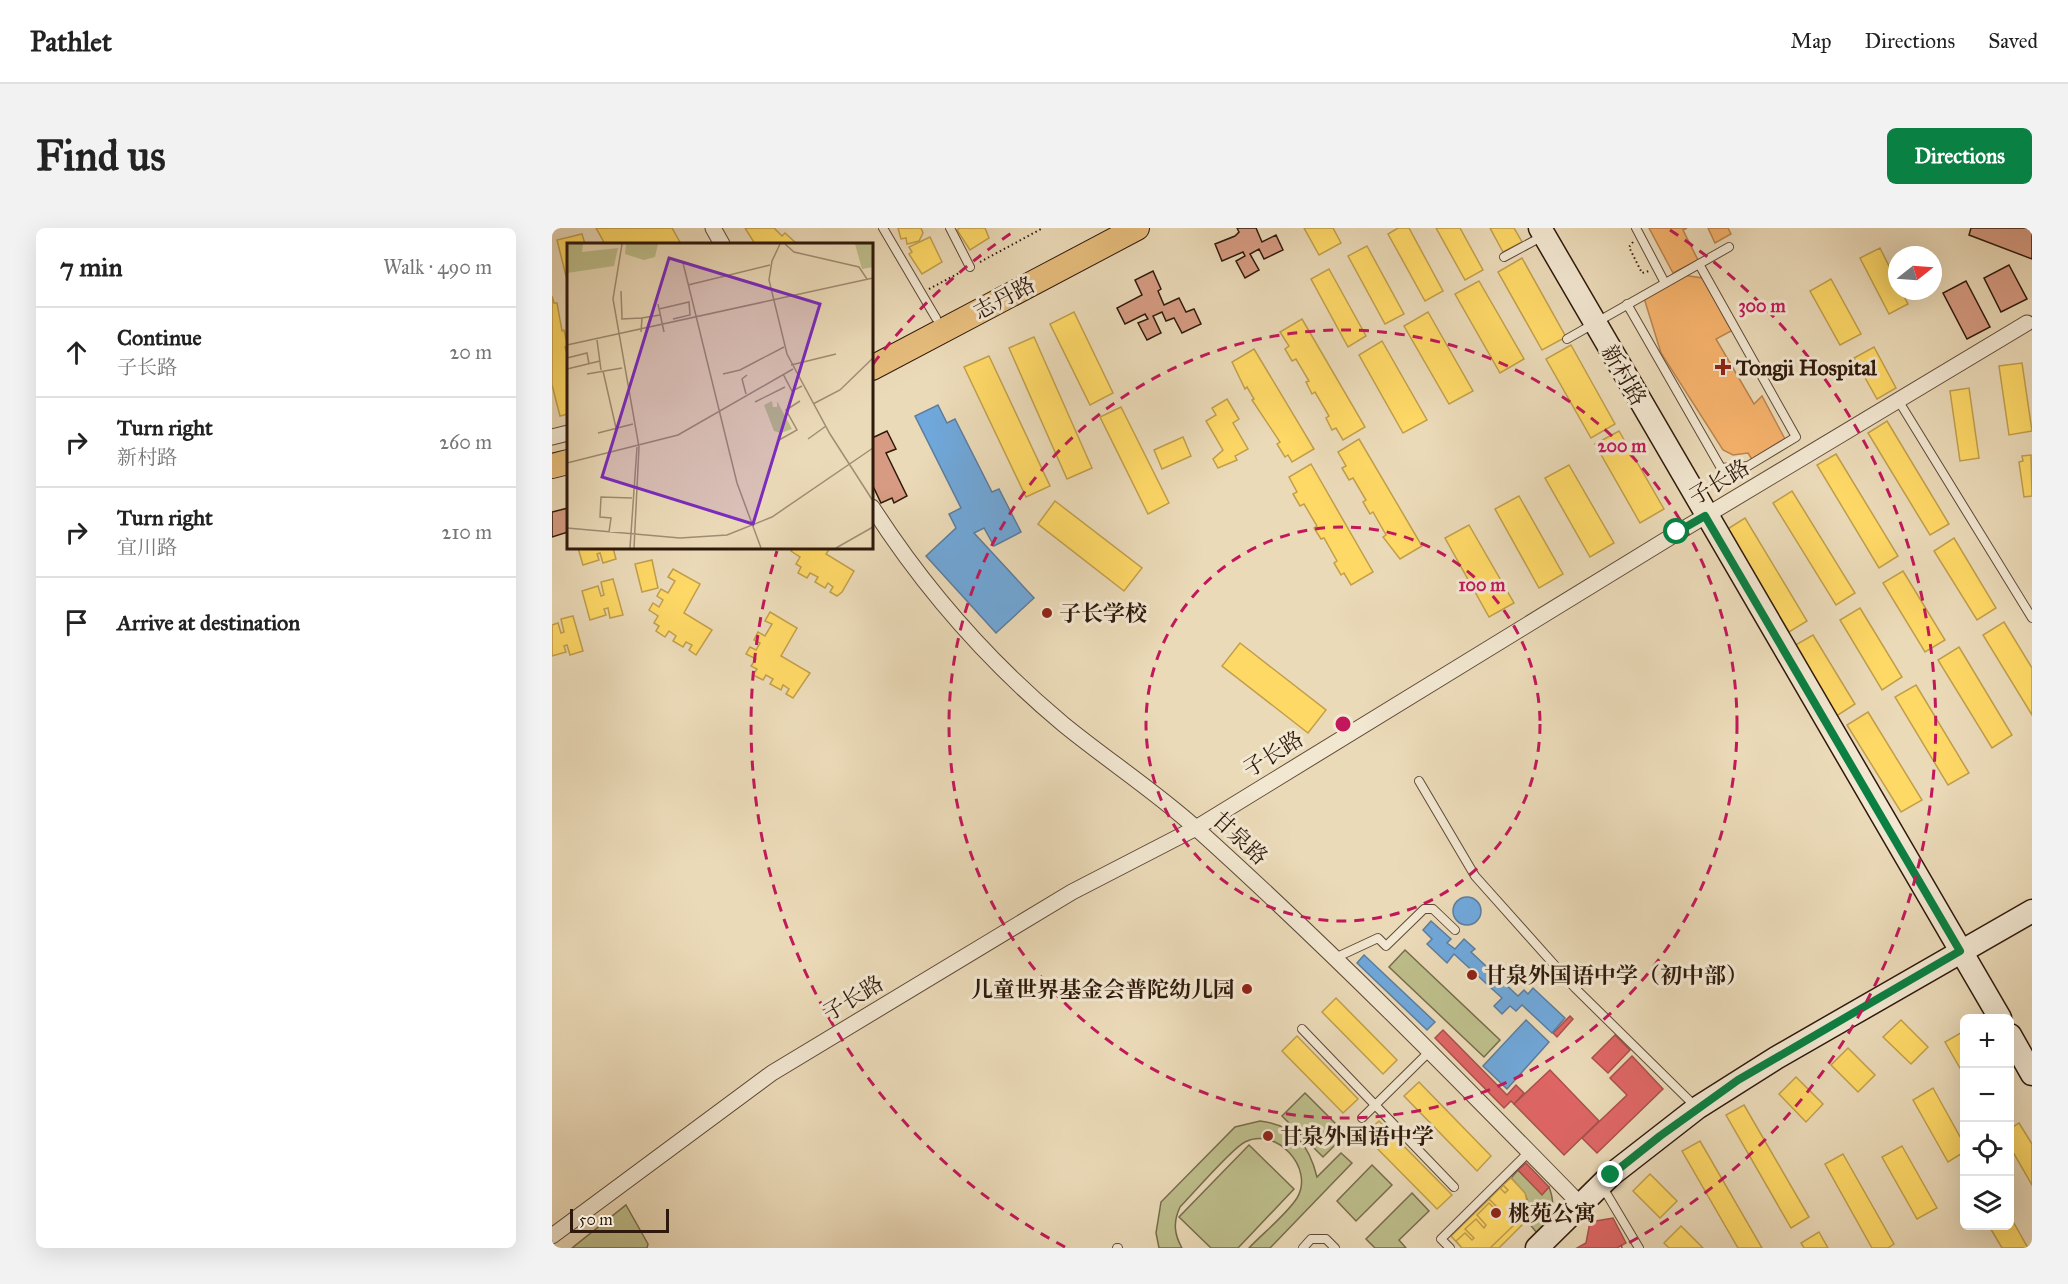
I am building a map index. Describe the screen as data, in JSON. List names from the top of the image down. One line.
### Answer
{"streets":{"main road":["志丹路","新村路"],"street":["子长路","甘泉路"]},"crossings":[["新村路","子长路"],["子长路","甘泉路"]],"places":{"health":["Tongji Hospital"],"other":["子长学校","甘泉外国语中学（初中部）","儿童世界基金会普陀幼儿园","甘泉外国语中学","桃苑公寓"]},"scale_bar":"50 m","north":"right","page":{"header":"Pathlet","nav":["Map","Directions","Saved"],"buttons":"Directions","title":"Find us","heading":["7 min","Walk · 490 m"],"list":[["Continue","子长路","20 m"],["Turn right","新村路","260 m"],["Turn right","宜川路","210 m"],"Arrive at destination"],"map_buttons":["+","−"],"scale":"50 m"},"rings":["300 m","200 m","100 m"]}
